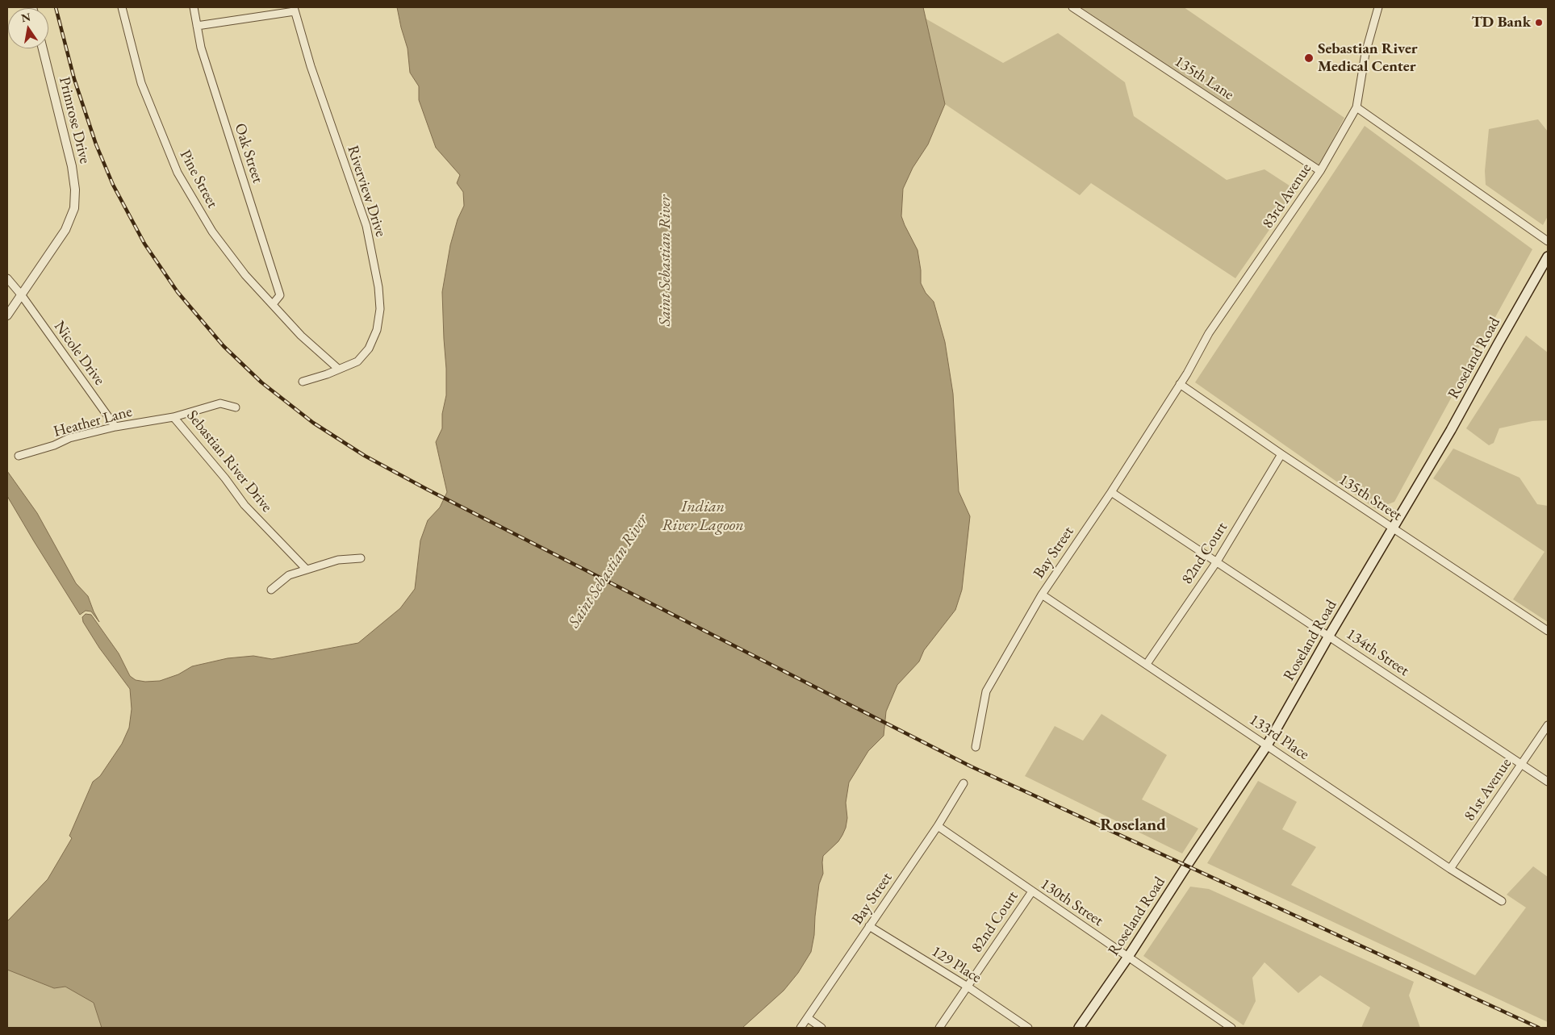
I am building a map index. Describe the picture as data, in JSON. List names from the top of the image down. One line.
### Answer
{"streets":{"main road":["Roseland Road"],"street":["135th Lane","Primrose Drive","Oak Street","Pine Street","Riverview Drive","83rd Avenue","Nicole Drive","Heather Lane","Sebastian River Drive","135th Street","Bay Street","82nd Court","134th Street","133rd Place","81st Avenue","130th Street","129 Place"]},"crossings":[["135th Lane","83rd Avenue"],["Primrose Drive","Nicole Drive"],["Oak Street","Pine Street"],["Pine Street","Riverview Drive"],["83rd Avenue","135th Street"],["83rd Avenue","Bay Street"],["Nicole Drive","Heather Lane"],["Roseland Road","135th Street"],["Roseland Road","134th Street"],["Roseland Road","133rd Place"],["Roseland Road","130th Street"],["Heather Lane","Sebastian River Drive"],["135th Street","Bay Street"],["135th Street","82nd Court"],["Bay Street","134th Street"],["Bay Street","133rd Place"],["Bay Street","130th Street"],["Bay Street","129 Place"],["82nd Court","134th Street"],["82nd Court","133rd Place"],["82nd Court","130th Street"],["82nd Court","129 Place"],["134th Street","81st Avenue"],["133rd Place","81st Avenue"]],"districts":["Roseland"],"water":["Saint Sebastian River","Indian River Lagoon"],"places":["TD Bank","Sebastian River Medical Center"],"north":"top"}
